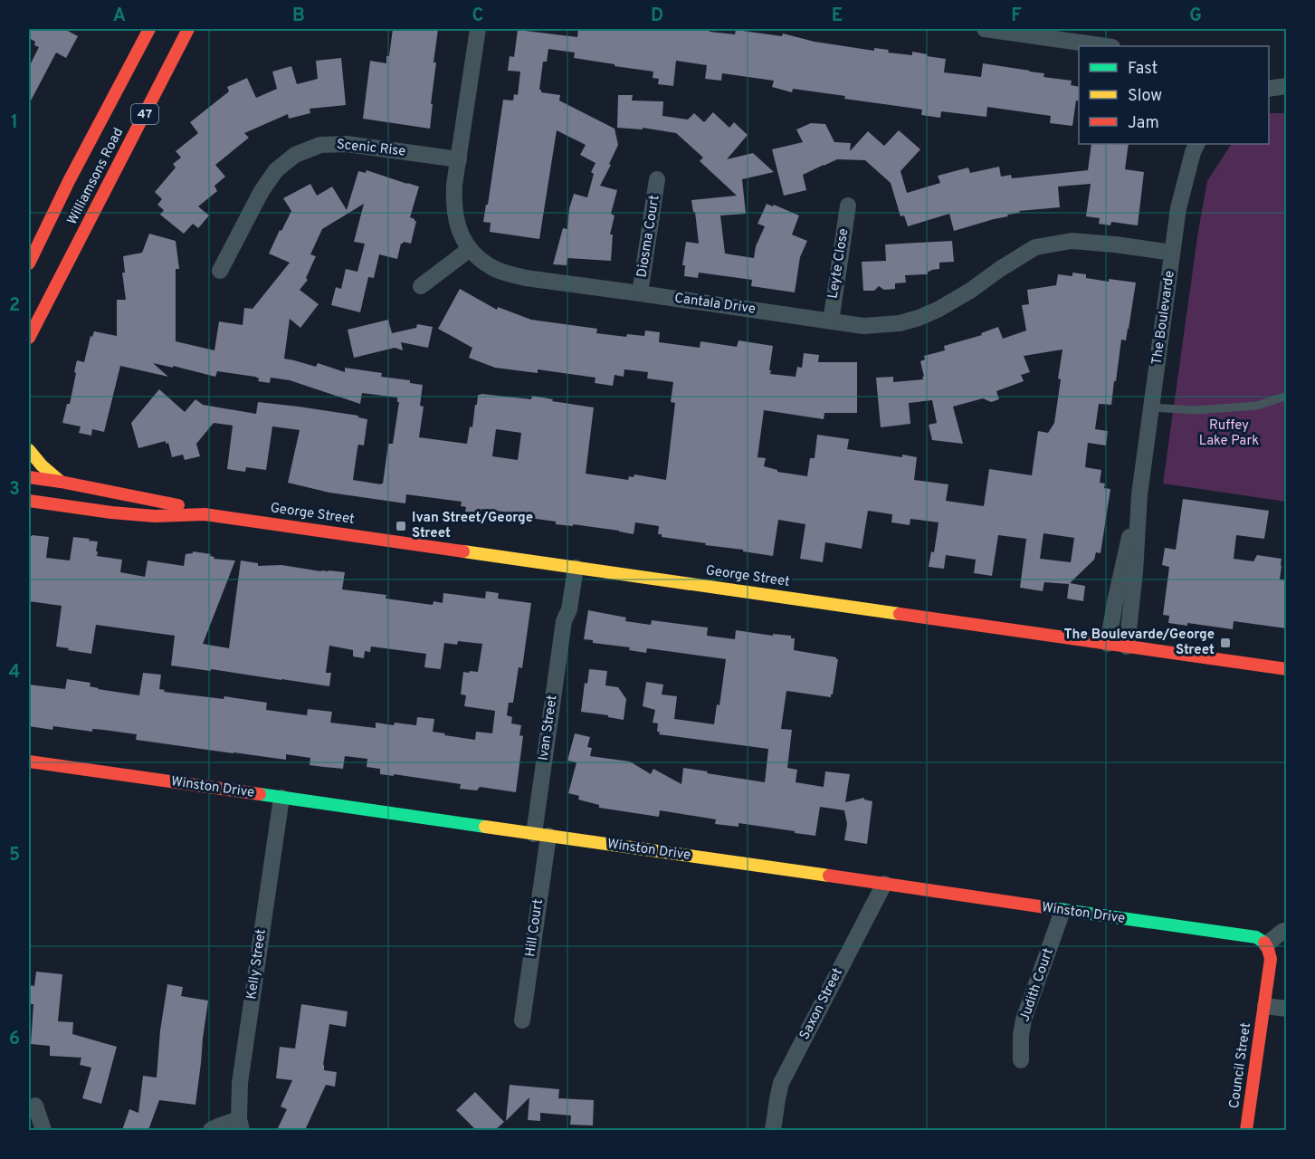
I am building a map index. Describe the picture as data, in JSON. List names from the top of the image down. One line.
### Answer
{"streets":{"main road":["47","Williamsons Road","George Street","Winston Drive","Council Street"],"street":["Scenic Rise","Diosma Court","Leyte Close","Cantala Drive","The Boulevarde","Ivan Street","Hill Court","Kelly Street","Judith Court","Saxon Street"]},"crossings":[["Scenic Rise","Cantala Drive"],["Diosma Court","Cantala Drive"],["Leyte Close","Cantala Drive"],["Cantala Drive","The Boulevarde"],["The Boulevarde","George Street"],["George Street","Ivan Street"],["Ivan Street","Winston Drive"],["Ivan Street","Hill Court"],["Winston Drive","Hill Court"],["Winston Drive","Kelly Street"],["Winston Drive","Judith Court"],["Winston Drive","Saxon Street"]],"parks":["Ruffey Lake Park"],"places":{"transit":["Ivan Street/George Street","The Boulevarde/George Street"]},"legend":["Fast","Slow","Jam"],"grid":{"columns":["A","B","C","D","E","F","G"],"rows":["1","2","3","4","5","6"]}}
